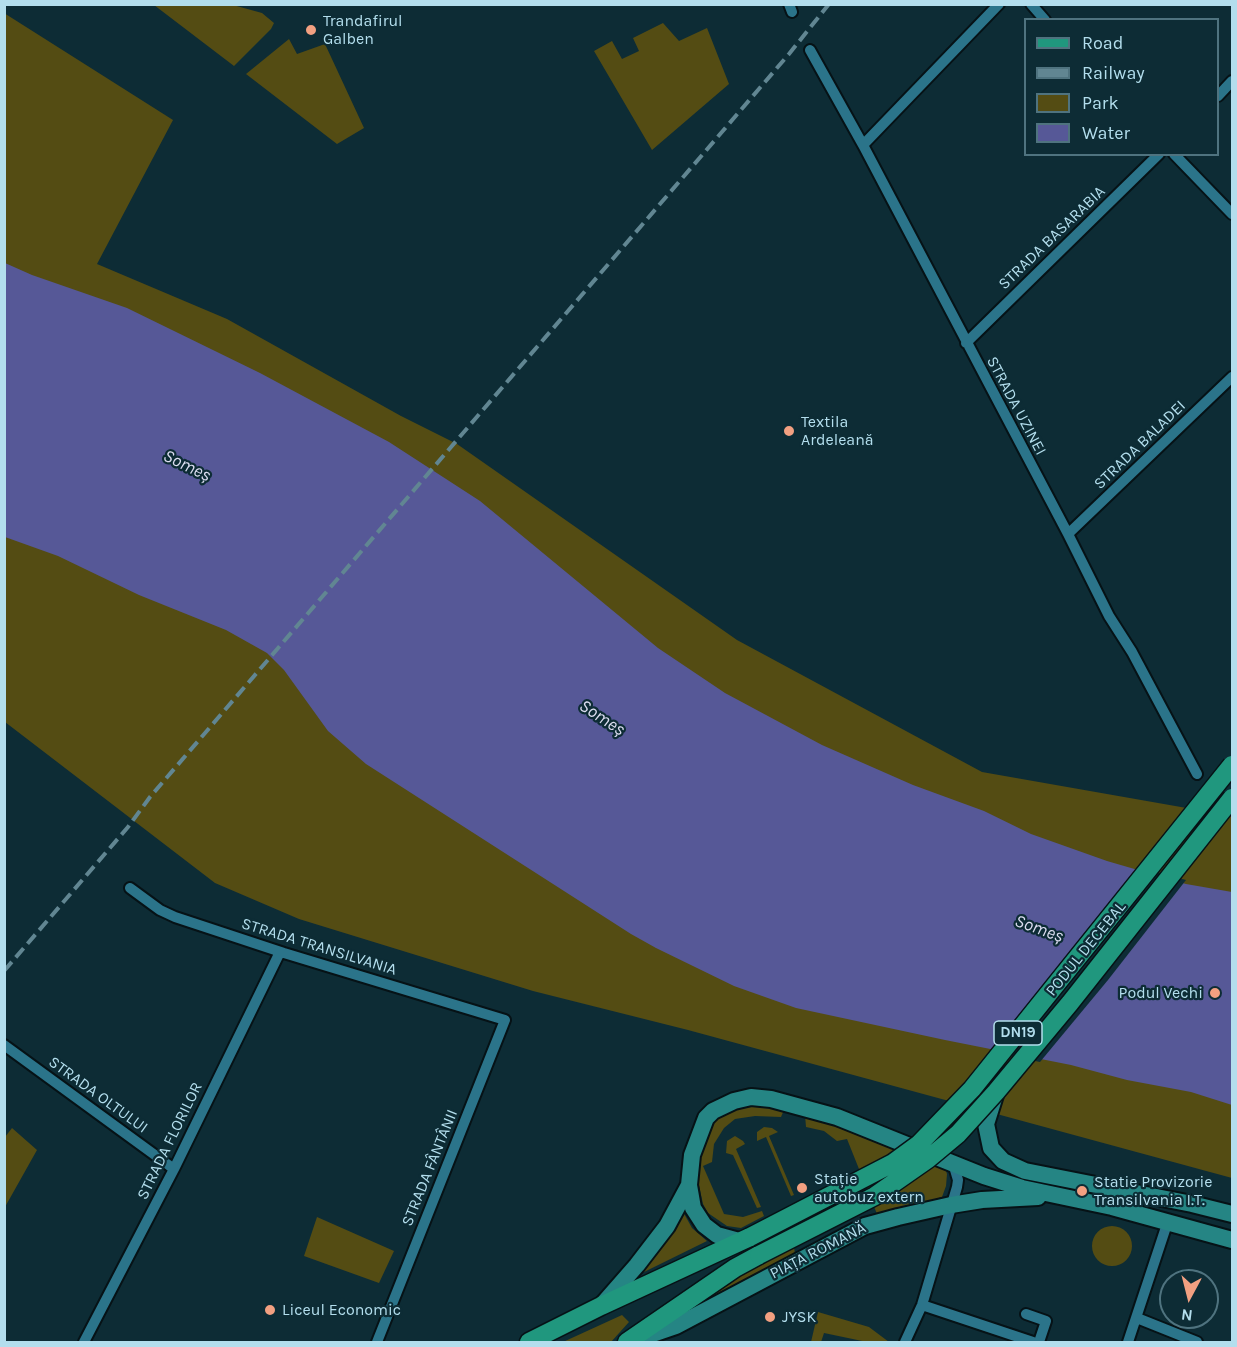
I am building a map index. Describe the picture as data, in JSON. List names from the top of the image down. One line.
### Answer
{"streets":{"main road":["PODUL DECEBAL","DN19","PIAȚA ROMANĂ"],"street":["STRADA BASARABIA","STRADA UZINEI","STRADA BALADEI","STRADA TRANSILVANIA","STRADA OLTULUI","STRADA FLORILOR","STRADA FÂNTÂNII"]},"crossings":[["STRADA BASARABIA","STRADA UZINEI"],["STRADA UZINEI","STRADA BALADEI"],["STRADA TRANSILVANIA","STRADA FLORILOR"],["STRADA TRANSILVANIA","STRADA FÂNTÂNII"],["PODUL DECEBAL","PIAȚA ROMANĂ"],["STRADA OLTULUI","STRADA FLORILOR"]],"water":["Someș"],"places":["Trandafirul Galben","Textila Ardeleană","Podul Vechi","Stație autobuz extern","Statie Provizorie Transilvania I.T.","Liceul Economic","JYSK"],"legend":["Road","Railway","Park","Water"],"north":"bottom"}
